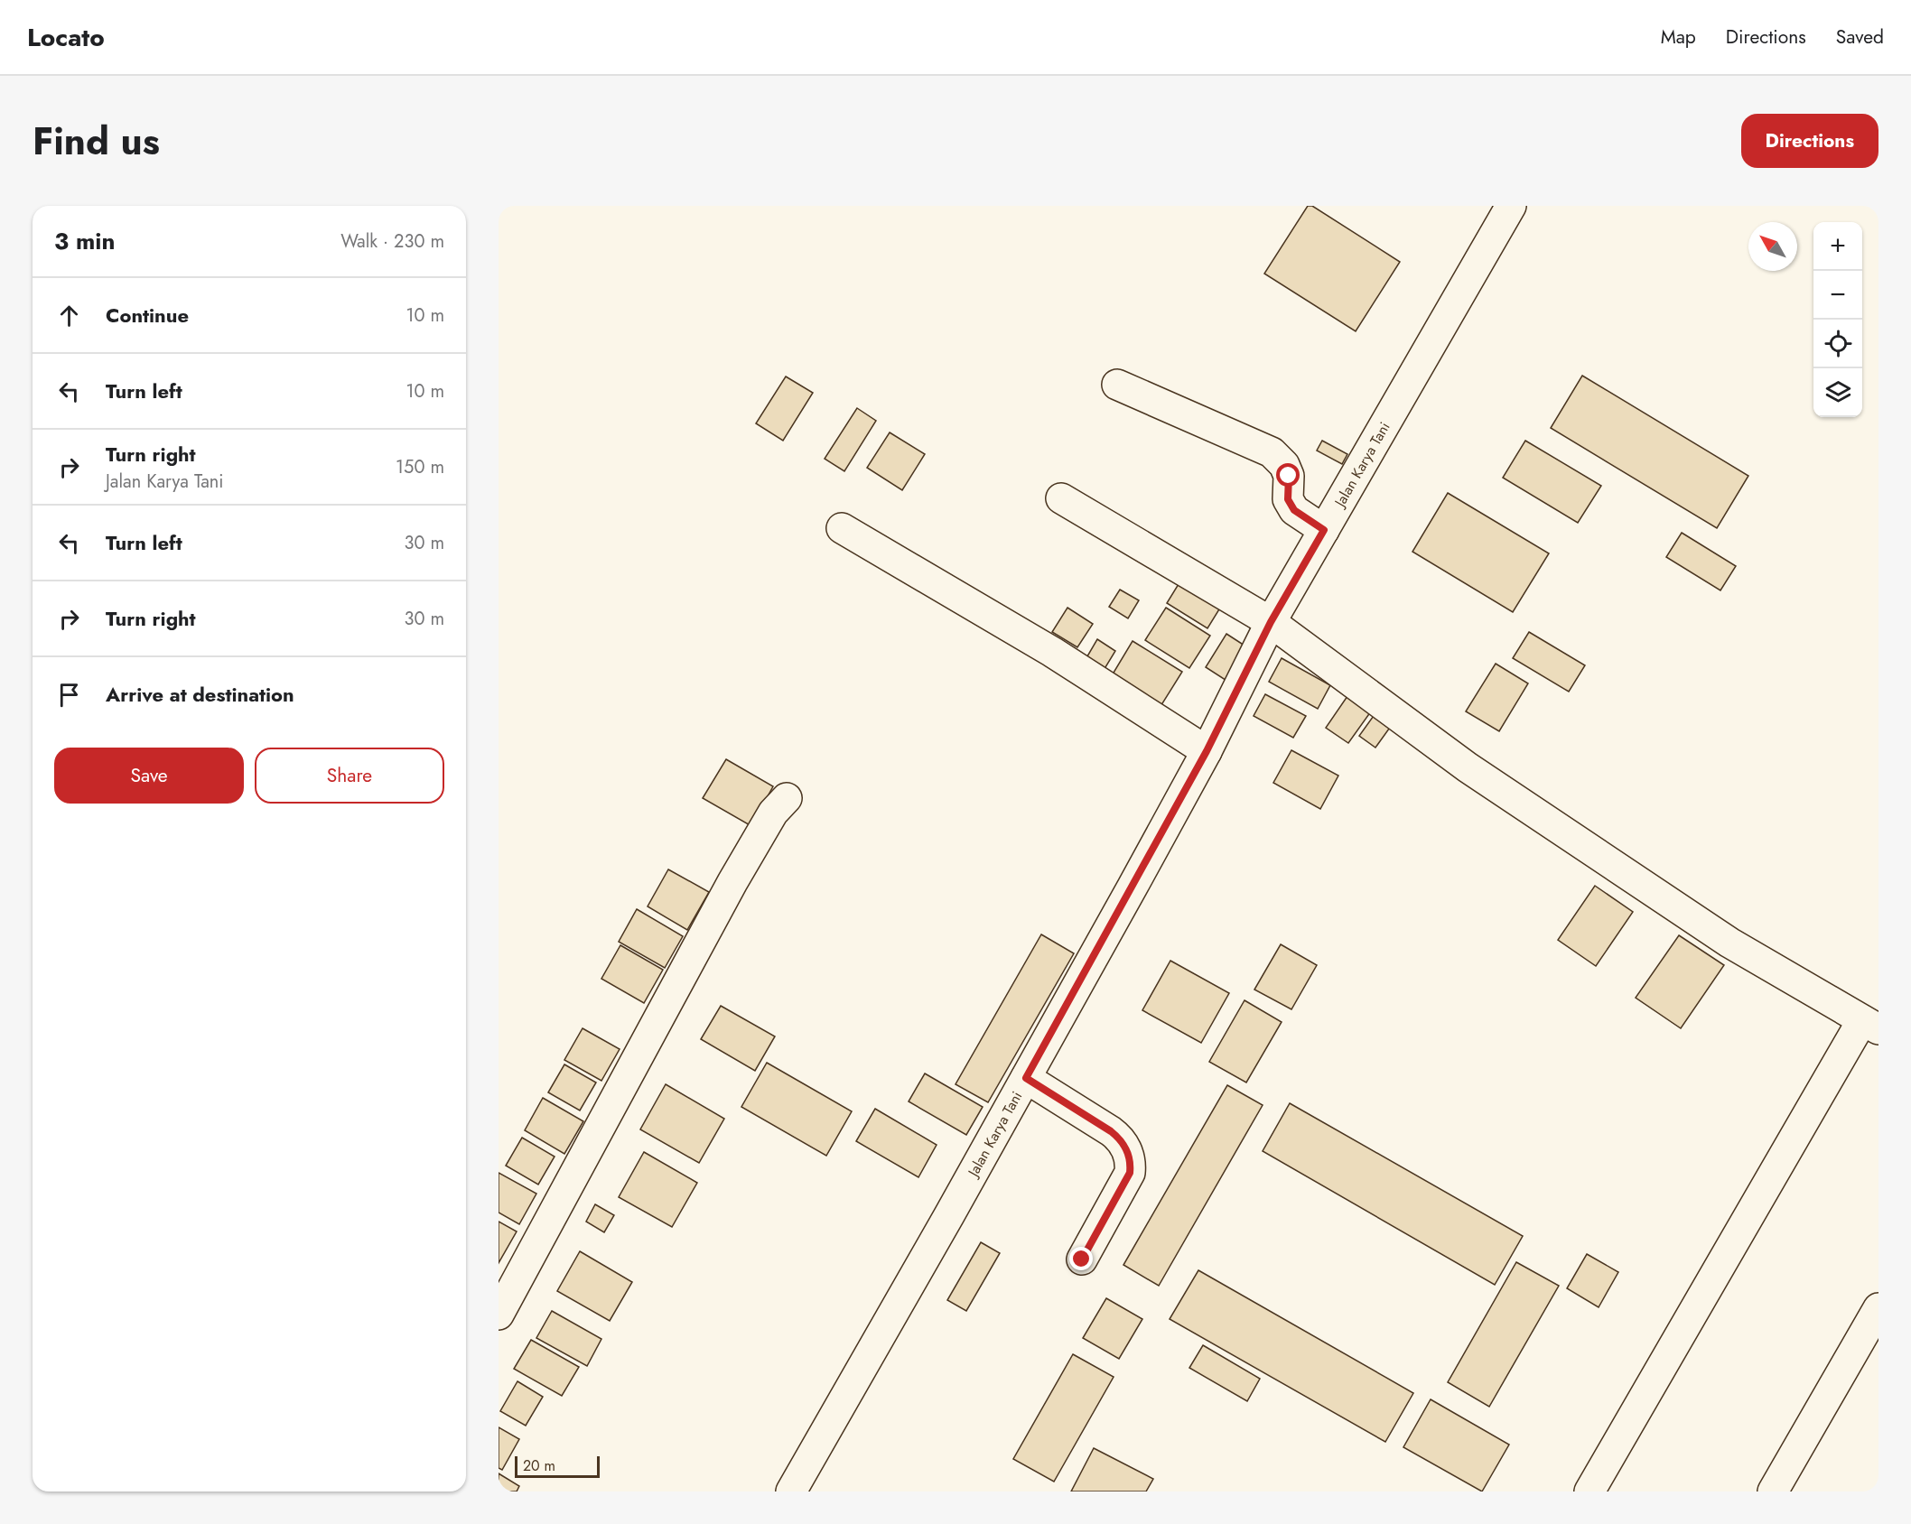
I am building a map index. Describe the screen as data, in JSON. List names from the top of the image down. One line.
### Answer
{"streets":{"street":["Jalan Karya Tani"]},"scale_bar":"20 m","north":"top left","page":{"header":"Locato","nav":["Map","Directions","Saved"],"title":"Find us","buttons":["Directions",["Save","Share"]],"heading":["3 min","Walk · 230 m"],"map_buttons":["+","−"],"list":[["Continue","10 m"],["Turn left","10 m"],["Turn right","Jalan Karya Tani","150 m"],["Turn left","30 m"],["Turn right","30 m"],"Arrive at destination"],"scale":"20 m"}}
